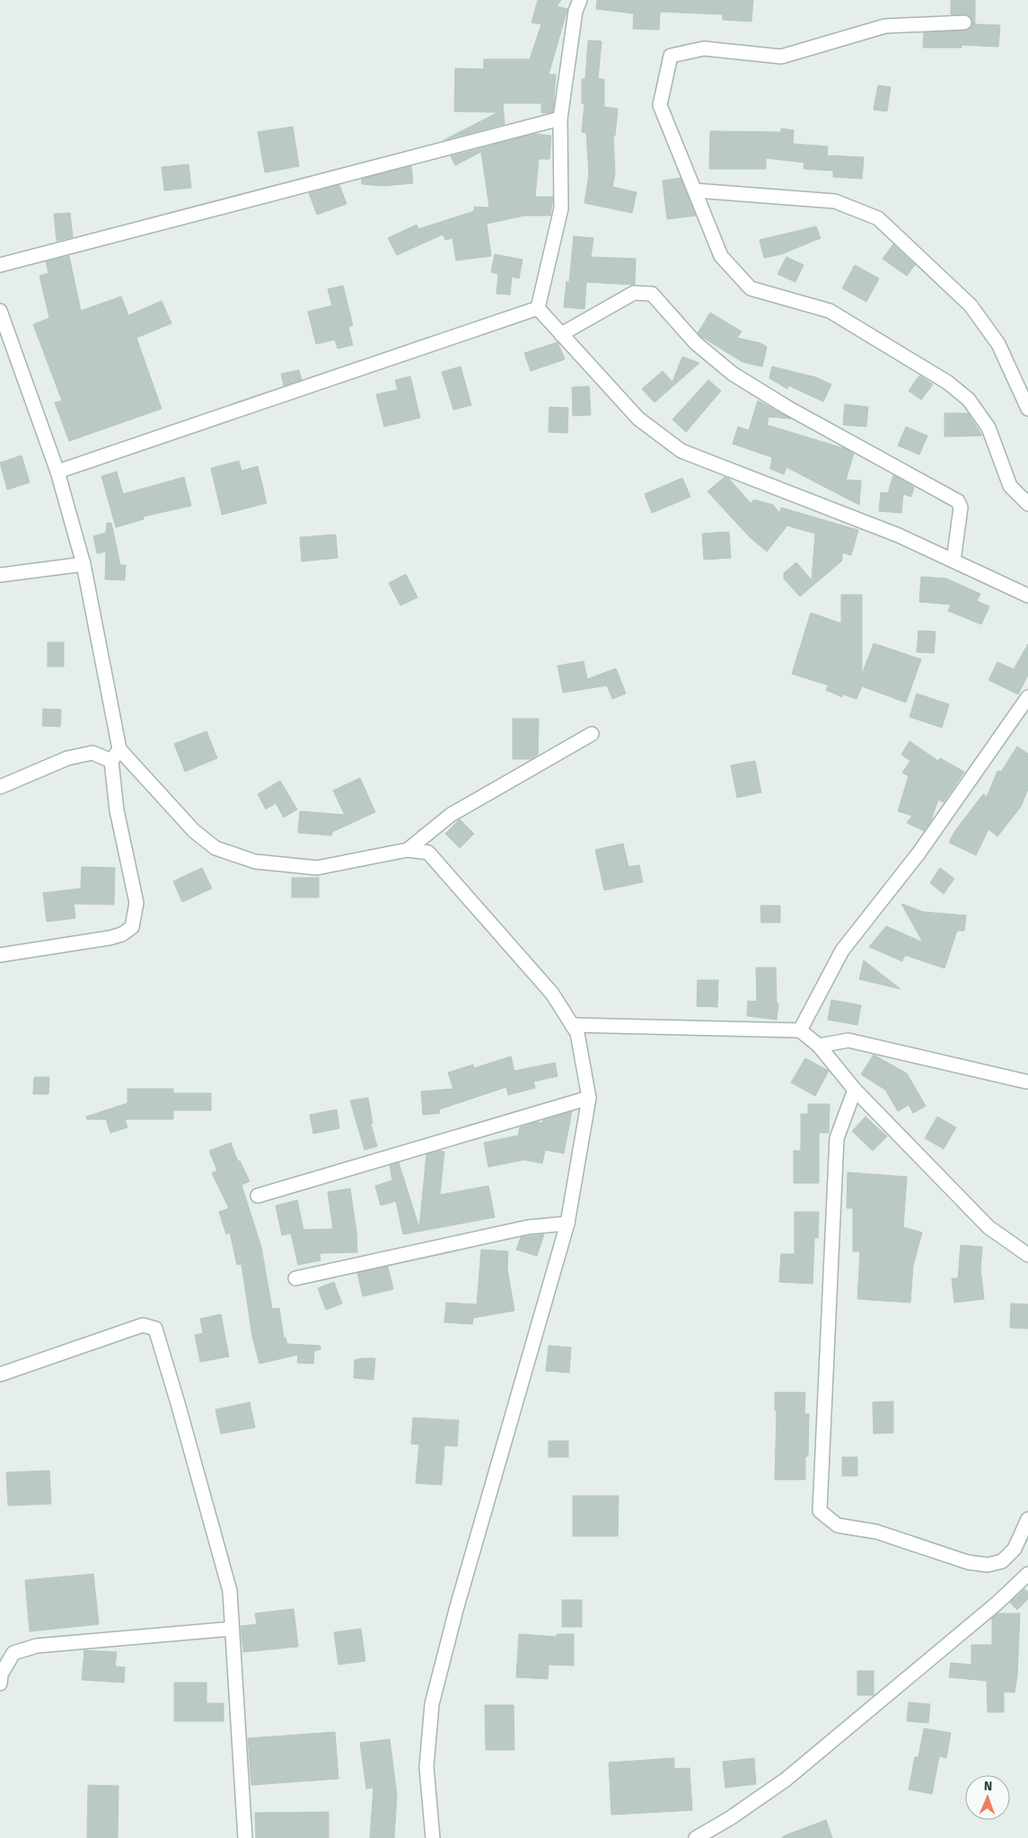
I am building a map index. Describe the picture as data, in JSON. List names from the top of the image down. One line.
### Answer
{"north":"top"}
